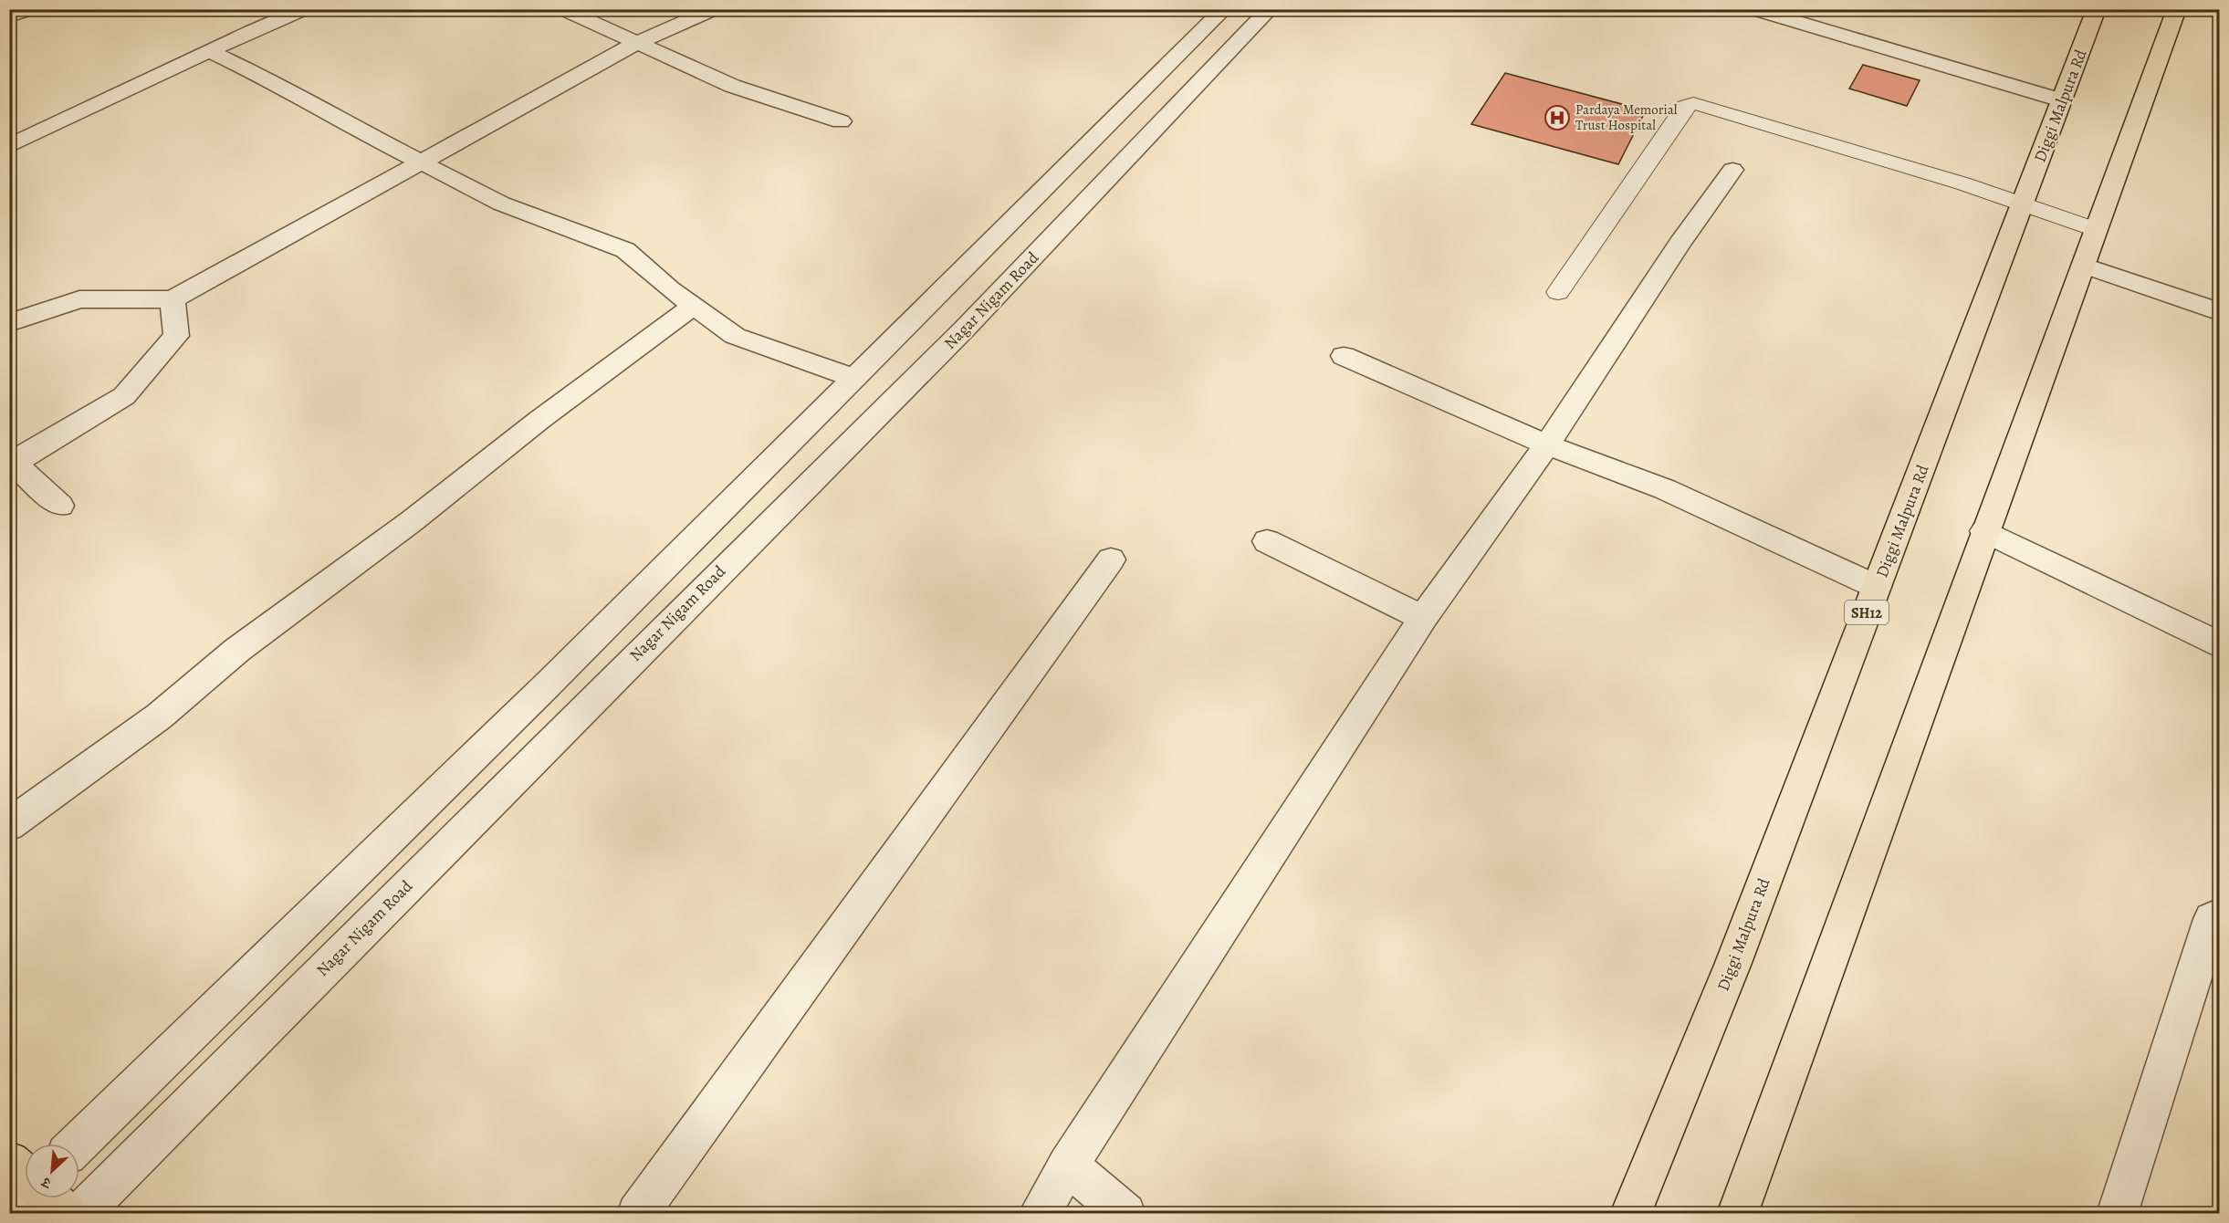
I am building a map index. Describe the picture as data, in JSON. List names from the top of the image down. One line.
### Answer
{"streets":{"main road":["Diggi Malpura Rd","SH12"],"street":["Nagar Nigam Road"]},"places":{"hospital":["Pardaya Memorial Trust Hospital"]},"north":"bottom left"}
